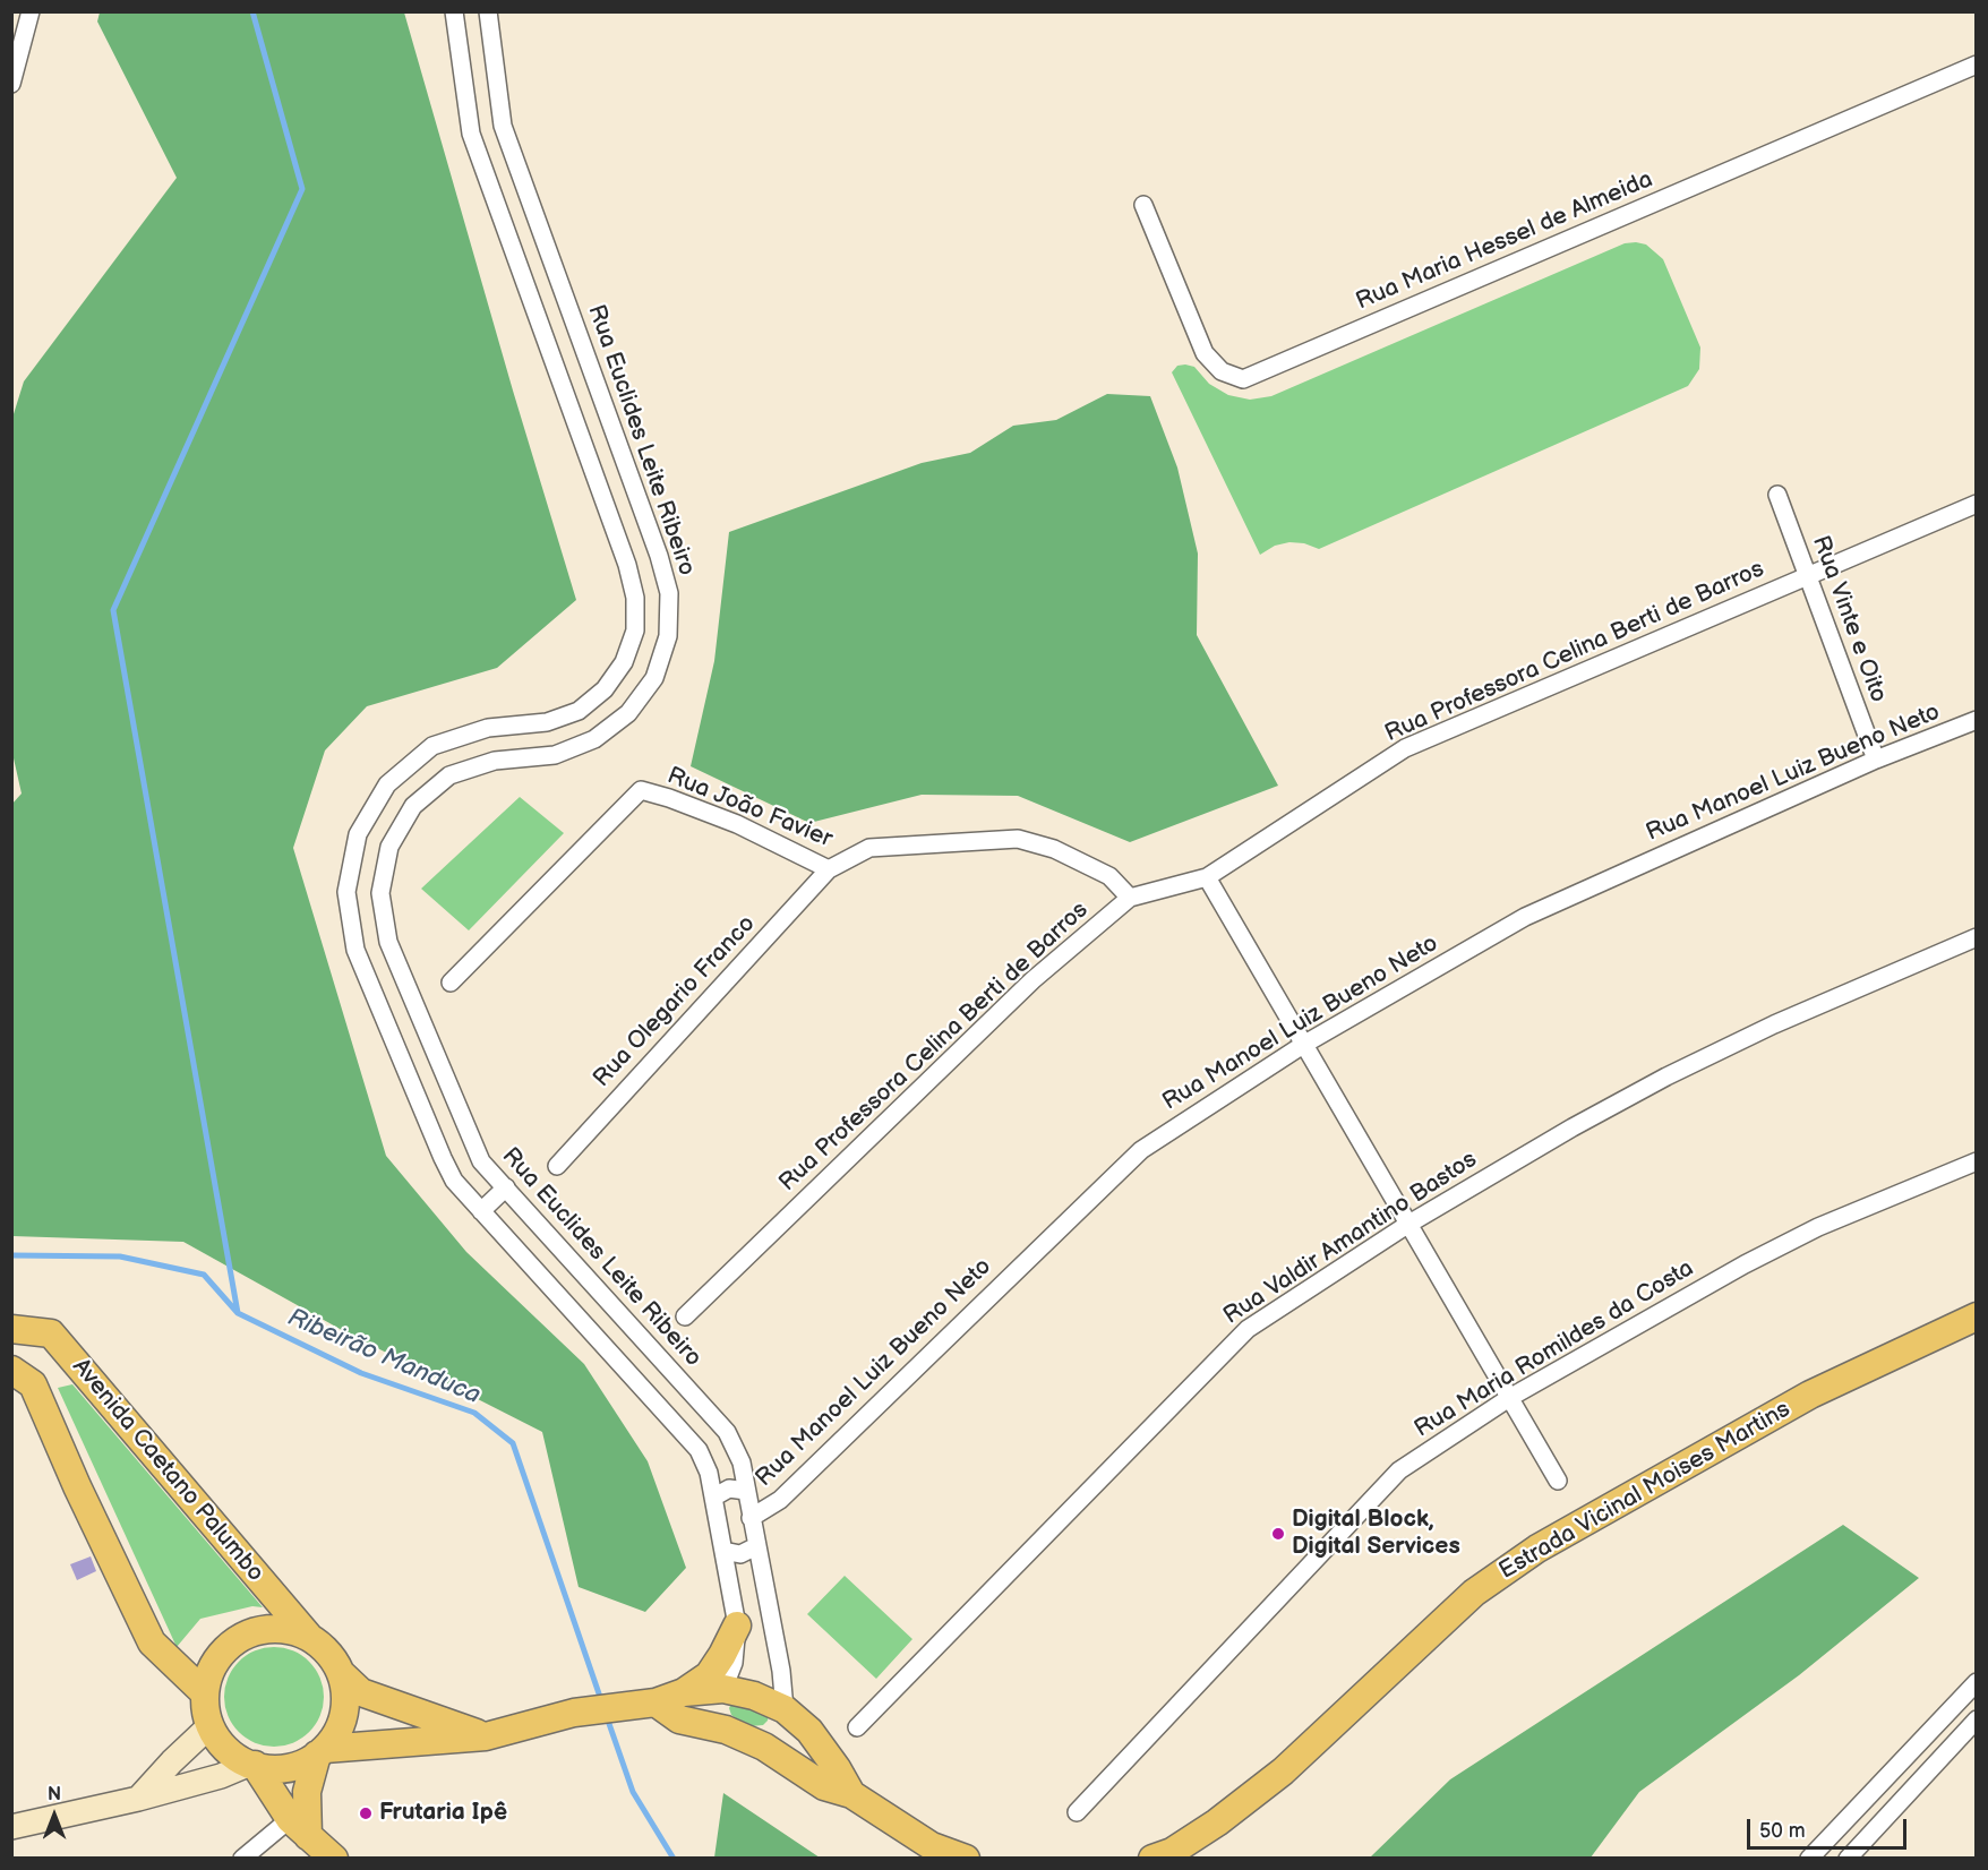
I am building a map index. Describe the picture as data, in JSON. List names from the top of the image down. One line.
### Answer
{"streets":{"main road":["Avenida Caetano Palumbo","Estrada Vicinal Moises Martins"],"street":["Rua Maria Hessel de Almeida","Rua Euclides Leite Ribeiro","Rua Vinte e Oito","Rua Professora Celina Berti de Barros","Rua Manoel Luiz Bueno Neto","Rua João Favier","Rua Olegario Franco","Rua Valdir Amantino Bastos","Rua Maria Romildes da Costa"]},"crossings":[["Rua Euclides Leite Ribeiro","Rua Manoel Luiz Bueno Neto"],["Rua Vinte e Oito","Rua Professora Celina Berti de Barros"],["Rua Vinte e Oito","Rua Manoel Luiz Bueno Neto"],["Rua Professora Celina Berti de Barros","Rua João Favier"],["Rua João Favier","Rua Olegario Franco"]],"water":["Ribeirão Manduca"],"places":["Digital Block, Digital Services","Frutaria Ipê"],"scale_bar":"50 m","north":"top"}
